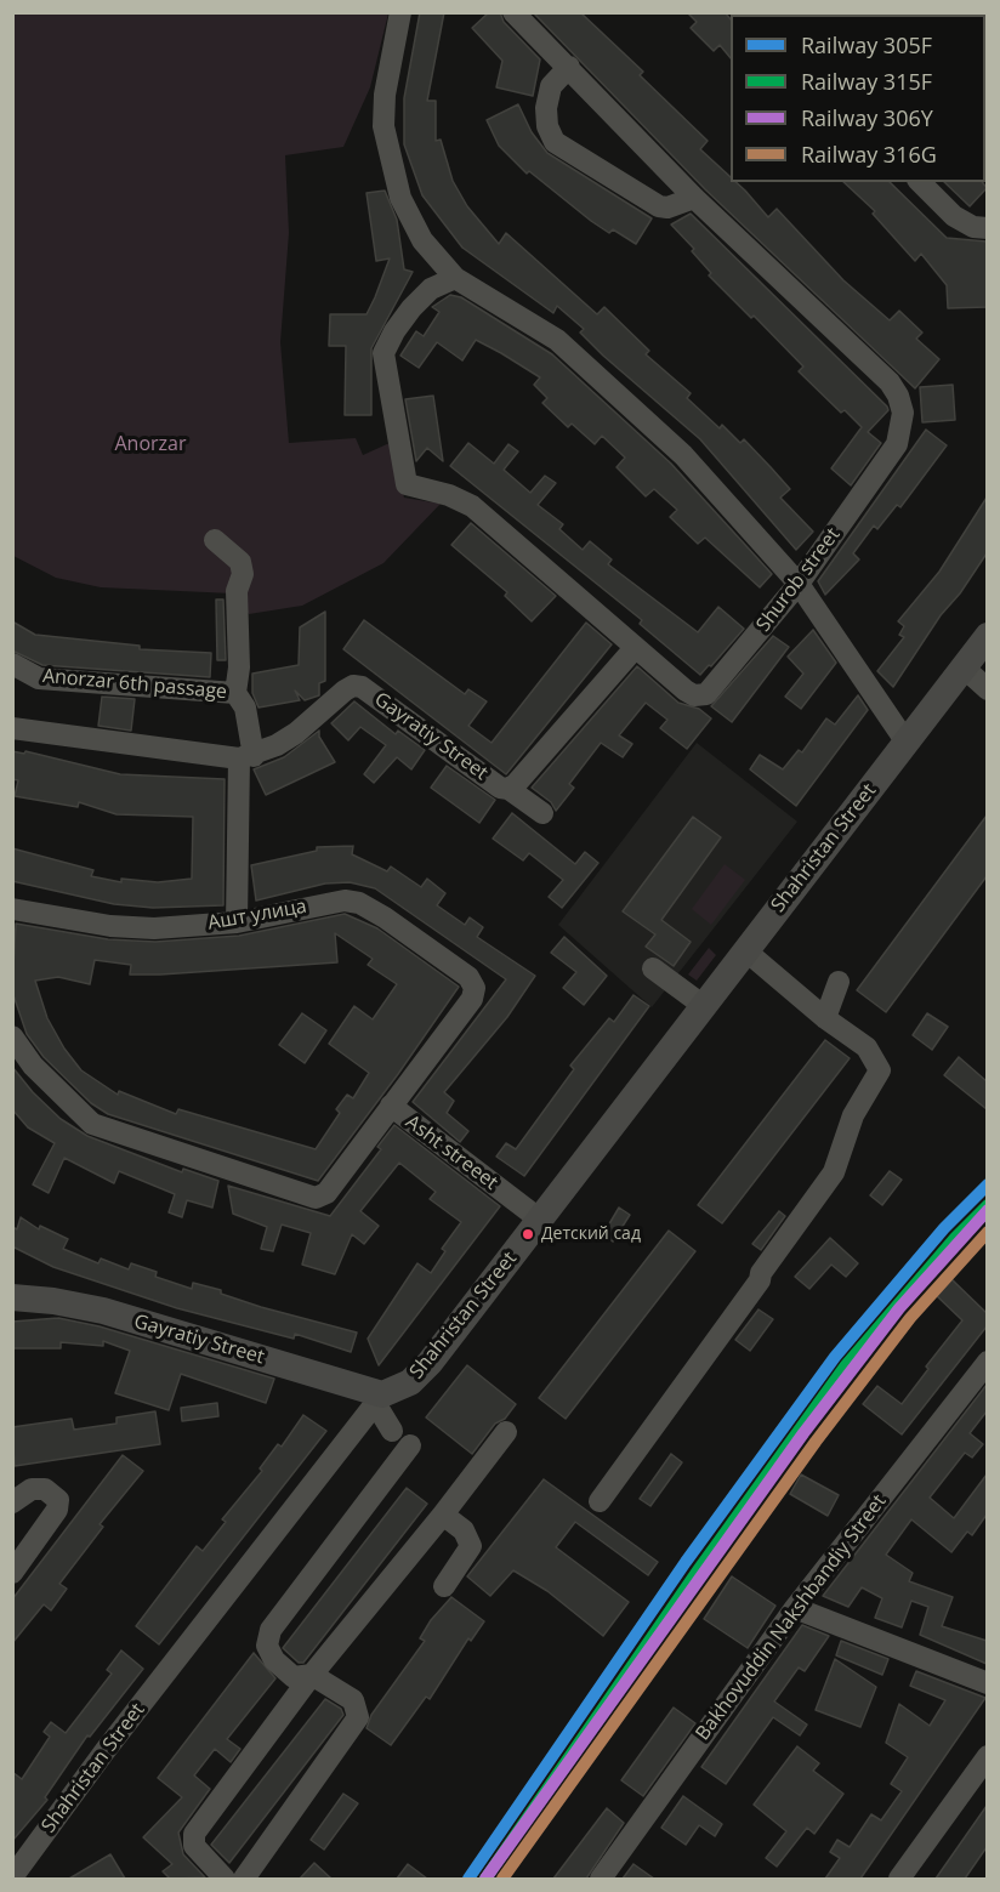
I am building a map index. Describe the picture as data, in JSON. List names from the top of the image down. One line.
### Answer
{"streets":{"main road":["Gayratiy Street","Shahristan Street"],"street":["Shurob street","Anorzar 6th passage","Ашт улица","Bakhovuddin Nakshbandiy Street"]},"crossings":[["Shurob street","Gayratiy Street"],["Anorzar 6th passage","Gayratiy Street"],["Anorzar 6th passage","Ашт улица"],["Gayratiy Street","Shahristan Street"]],"parks":["Anorzar"],"places":["Детский сад"],"lines":["rail line 305F","rail line 315F","rail line 306Y","rail line 316G"],"legend":["Railway 305F","Railway 315F","Railway 306Y","Railway 316G"]}
